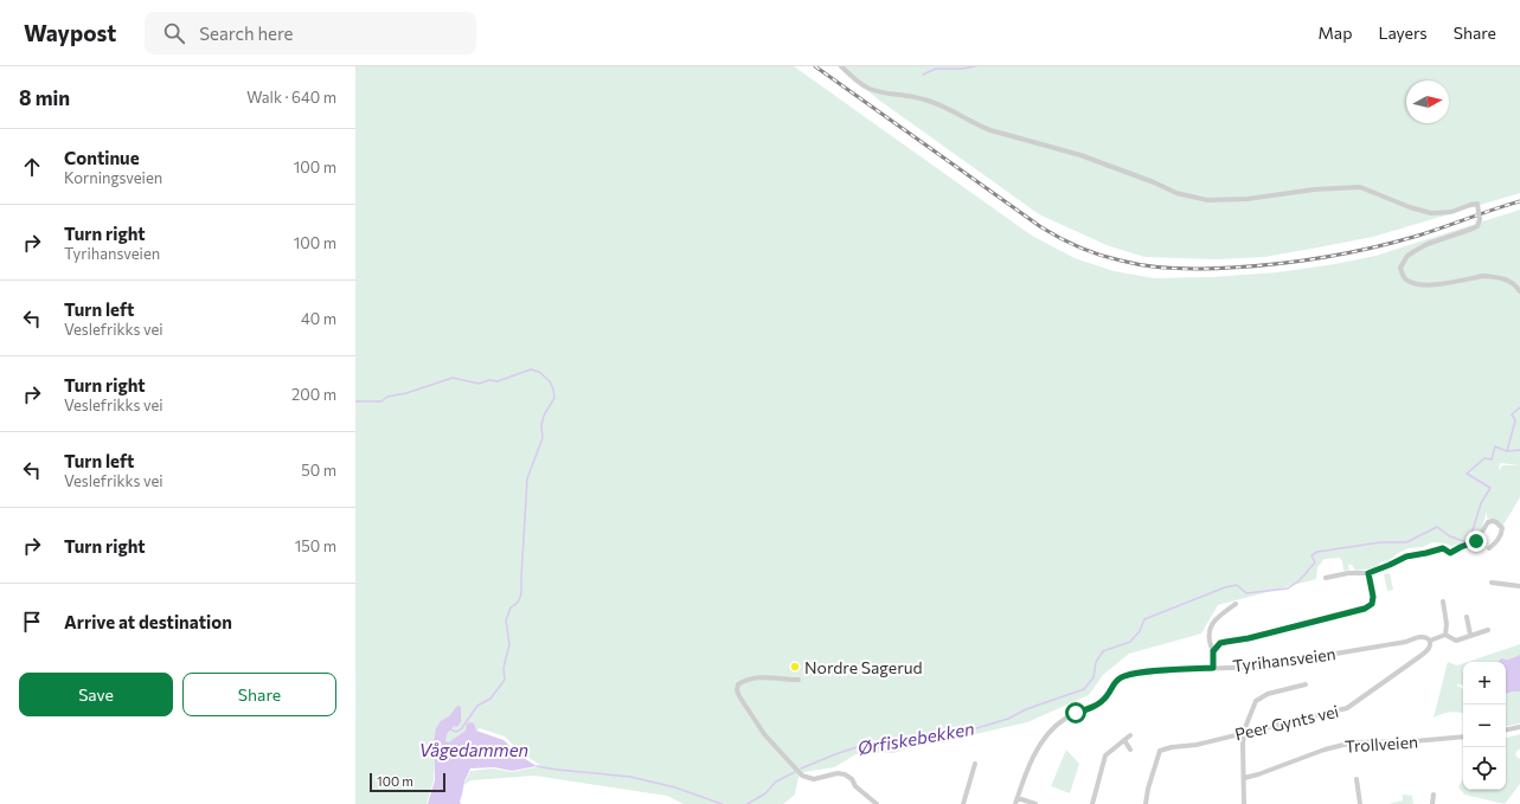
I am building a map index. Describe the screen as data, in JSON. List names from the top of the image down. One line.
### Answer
{"streets":{"street":["Tyrihansveien","Peer Gynts vei","Trollveien"]},"crossings":[["Tyrihansveien","Peer Gynts vei"]],"water":["Ørfiskebekken","Vågedammen"],"places":["Nordre Sagerud"],"scale_bar":"100 m","north":"right","page":{"header":"Waypost","search":"Search here","nav":["Map","Layers","Share"],"heading":["8 min","Walk · 640 m"],"list":[["Continue","Korningsveien","100 m"],["Turn right","Tyrihansveien","100 m"],["Turn left","Veslefrikks vei","40 m"],["Turn right","Veslefrikks vei","200 m"],["Turn left","Veslefrikks vei","50 m"],["Turn right","150 m"],"Arrive at destination"],"buttons":["Save","Share"],"map_buttons":["+","−"],"scale":"100 m"}}
